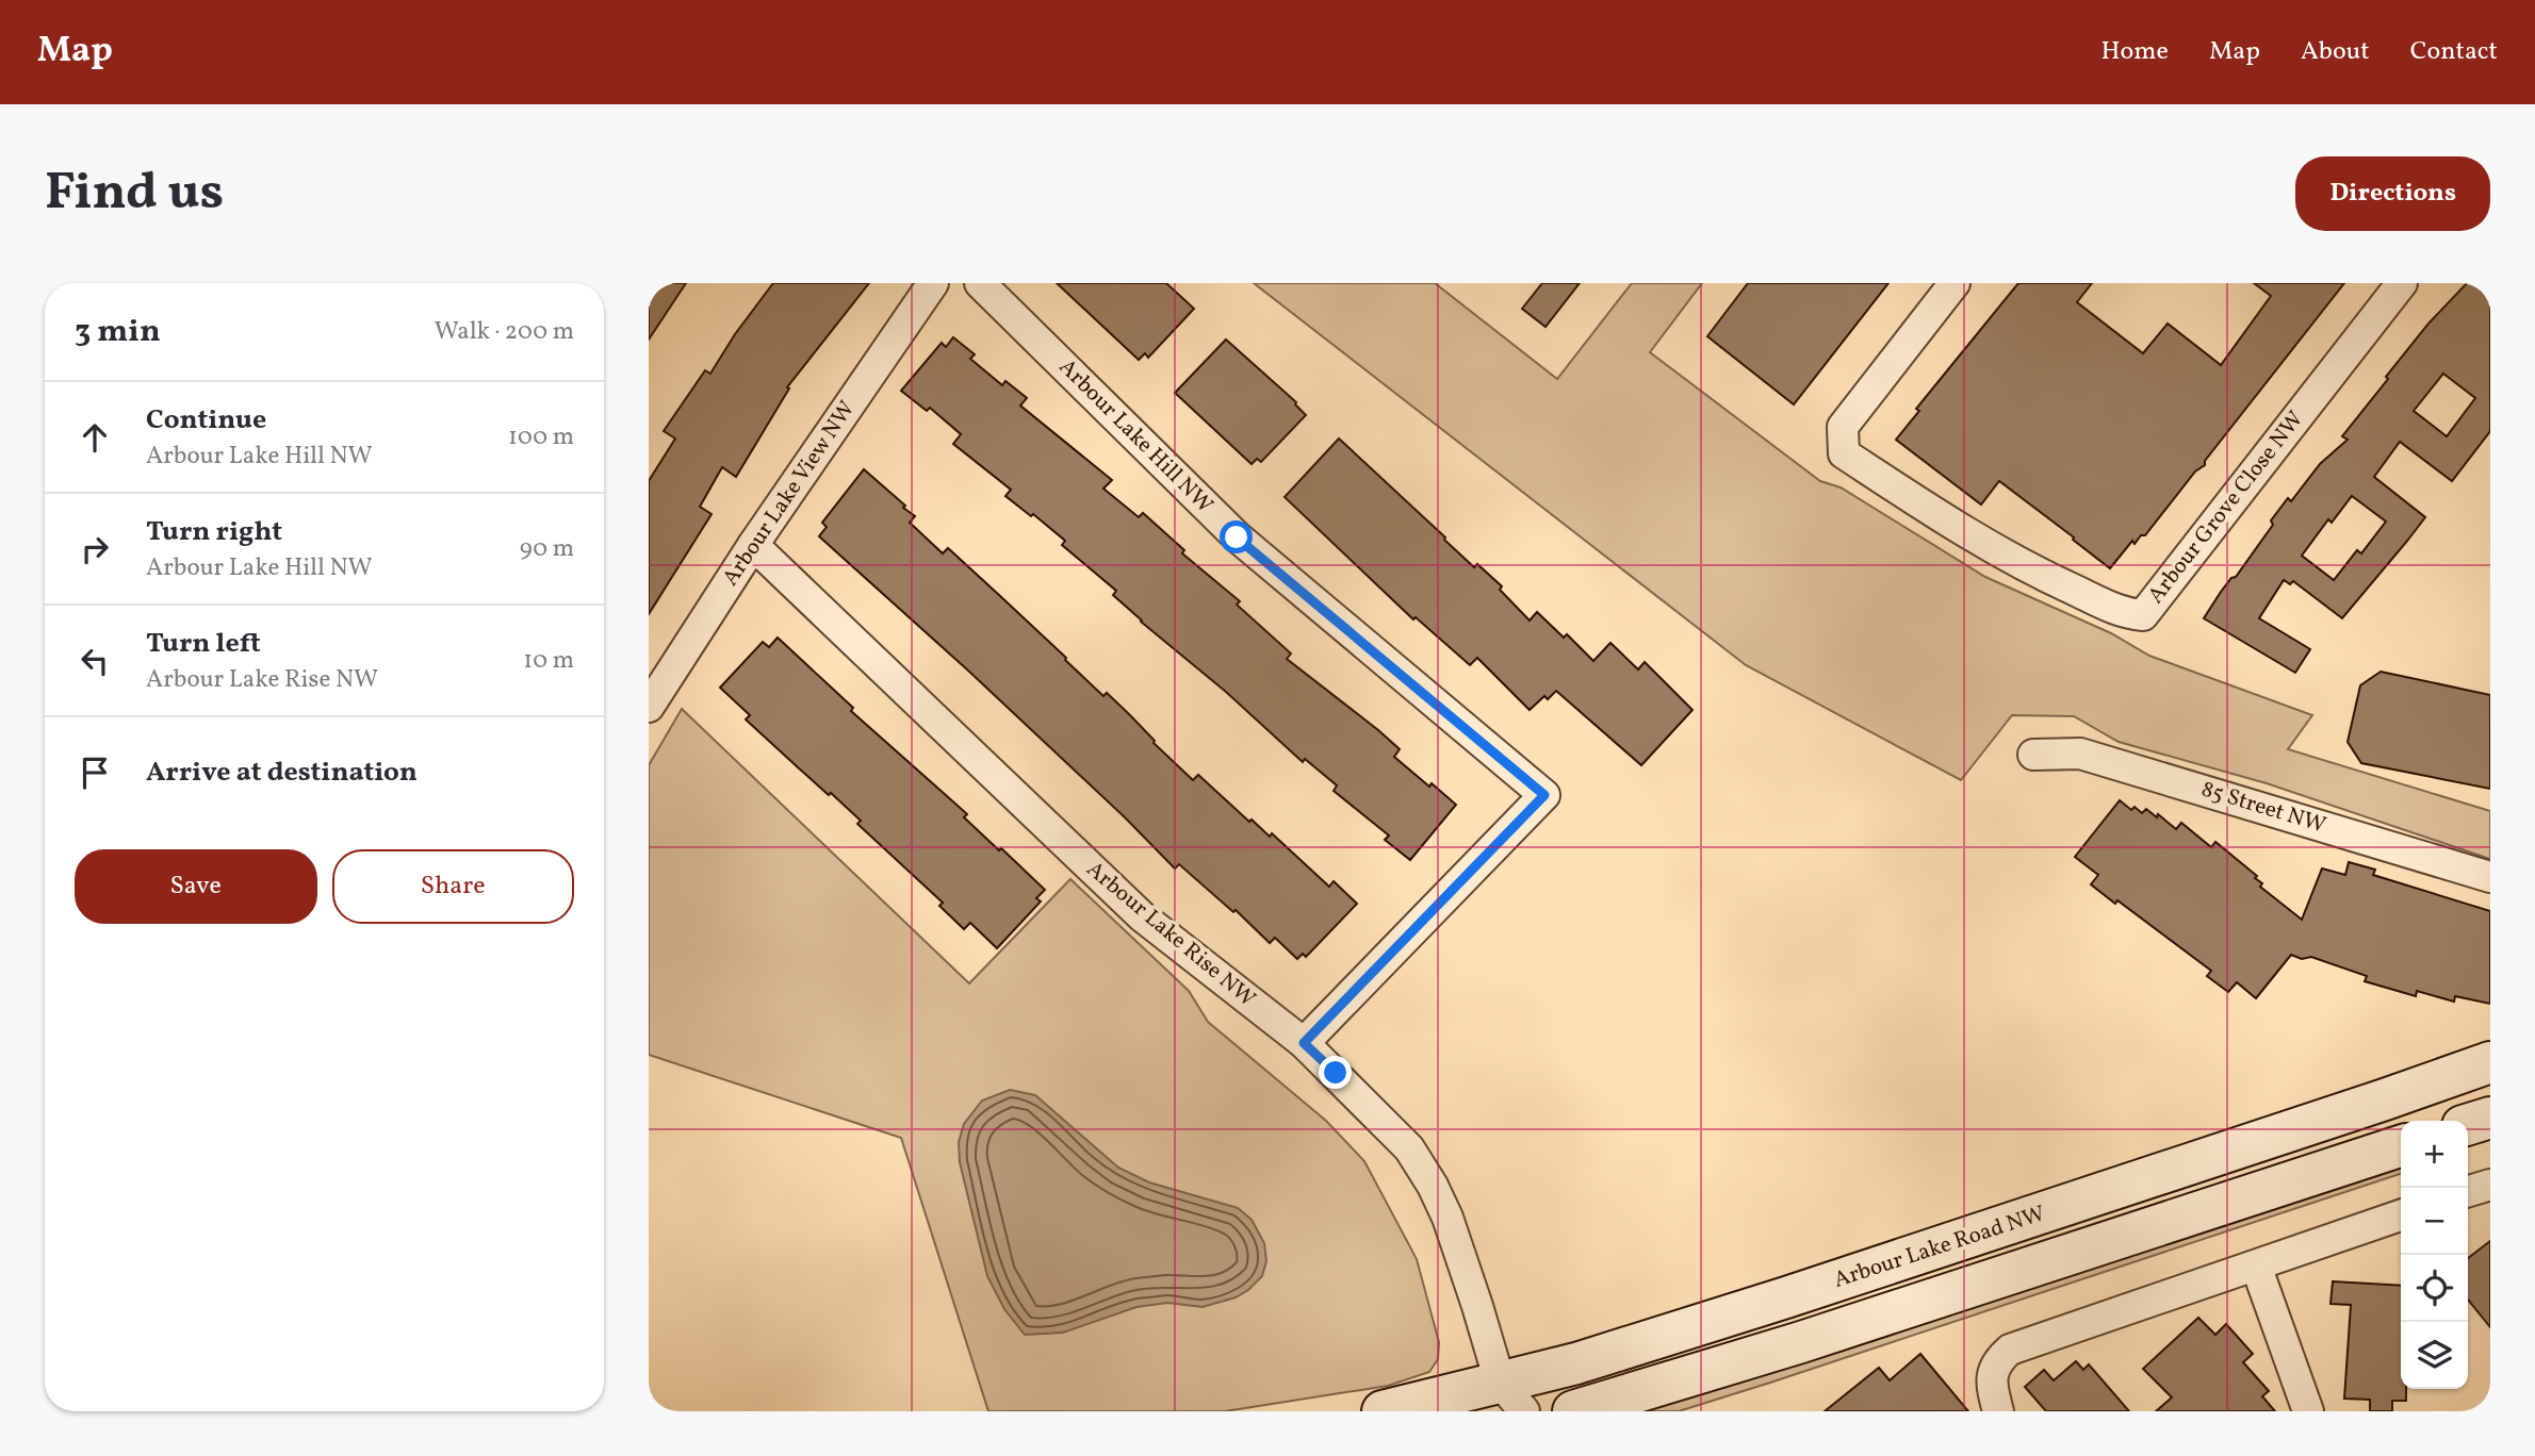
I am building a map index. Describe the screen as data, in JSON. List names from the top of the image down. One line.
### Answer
{"streets":{"street":["Arbour Lake Hill NW","Arbour Lake View NW","Arbour Grove Close NW","85 Street NW","Arbour Lake Rise NW","Arbour Lake Road NW"]},"crossings":[["Arbour Lake Hill NW","Arbour Lake Rise NW"],["Arbour Lake View NW","Arbour Lake Rise NW"],["Arbour Lake Rise NW","Arbour Lake Road NW"]],"page":{"header":"Map","nav":["Home","Map","About","Contact"],"buttons":["Directions",["Save","Share"]],"title":"Find us","heading":["3 min","Walk · 200 m"],"list":[["Continue","Arbour Lake Hill NW","100 m"],["Turn right","Arbour Lake Hill NW","90 m"],["Turn left","Arbour Lake Rise NW","10 m"],"Arrive at destination"],"map_buttons":["+","−"]}}
